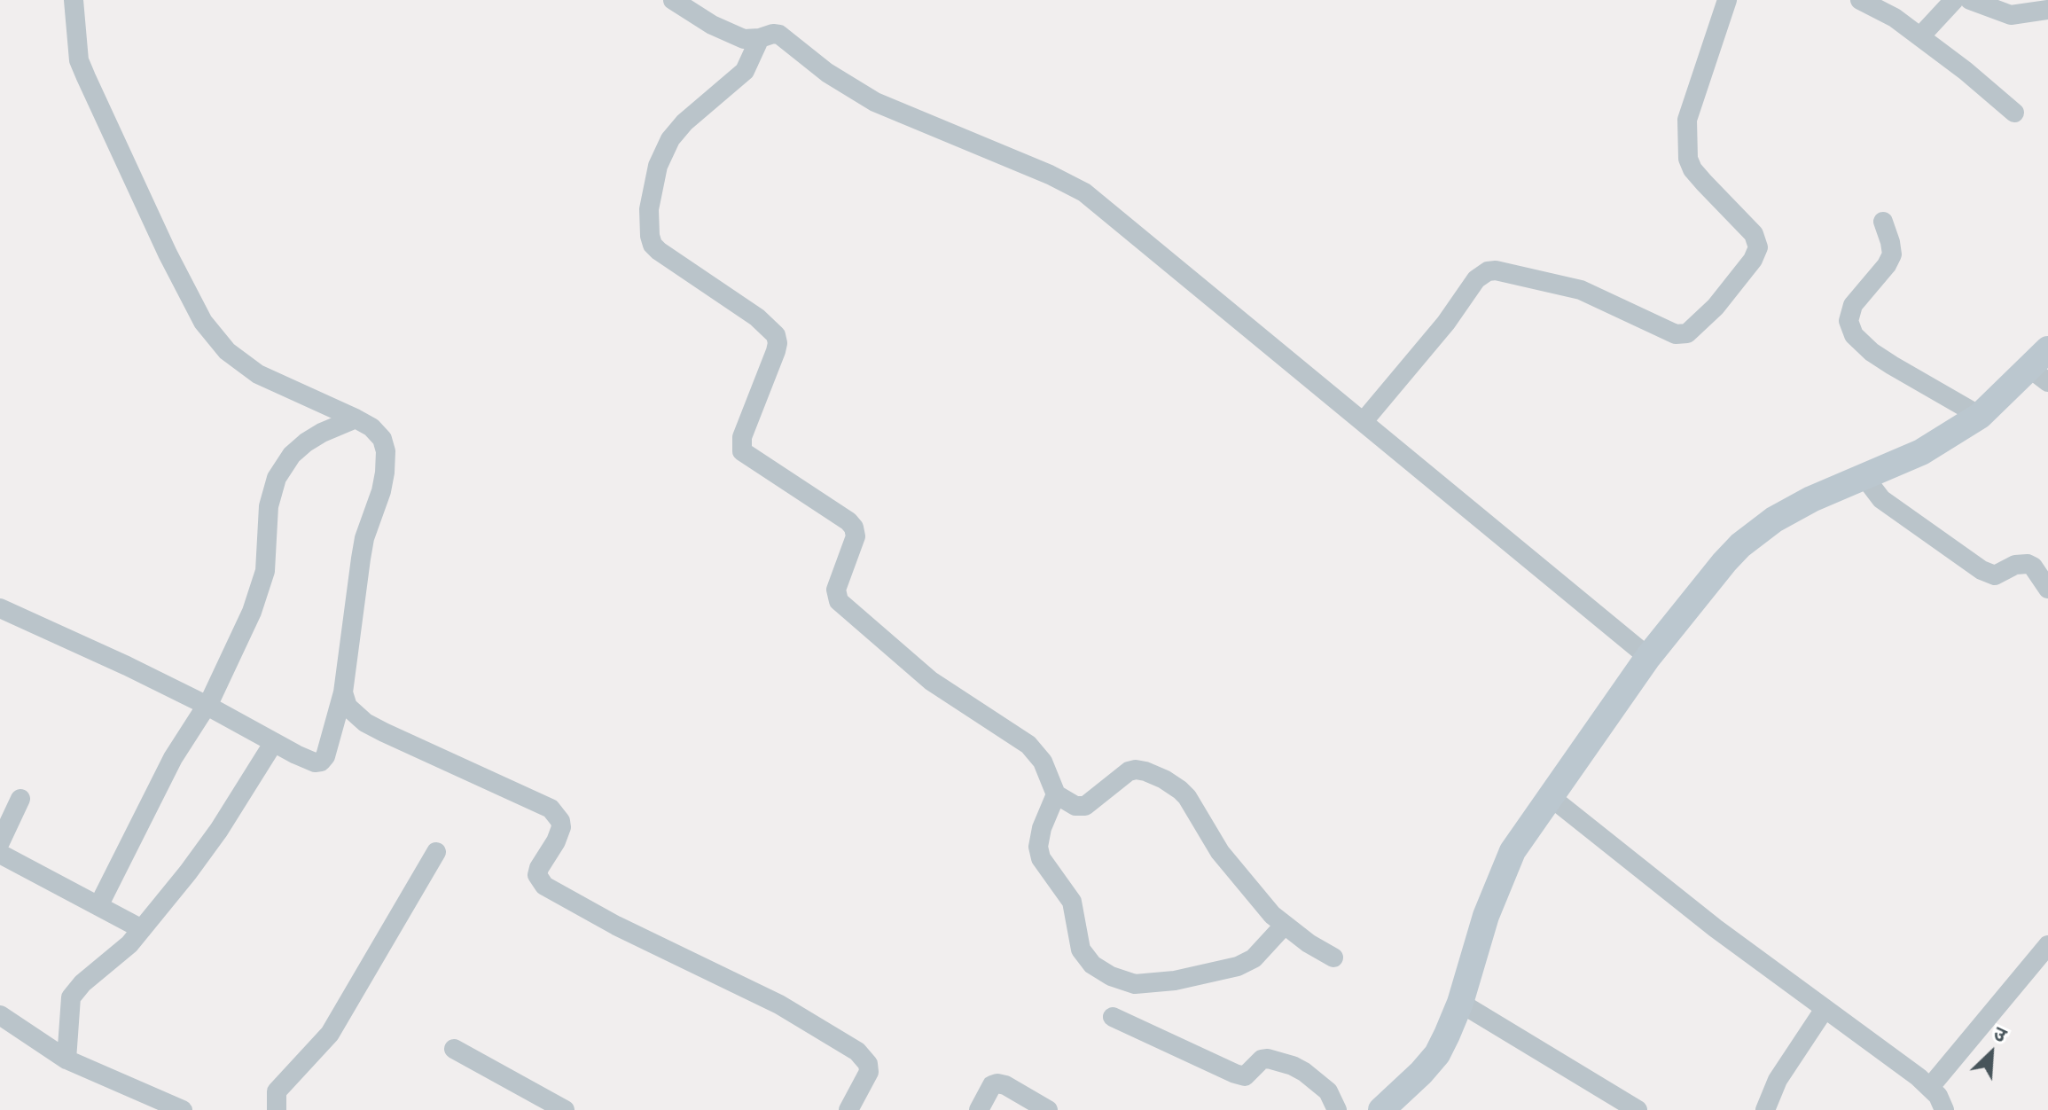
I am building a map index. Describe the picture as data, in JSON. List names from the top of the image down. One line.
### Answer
{"north":"top right"}
